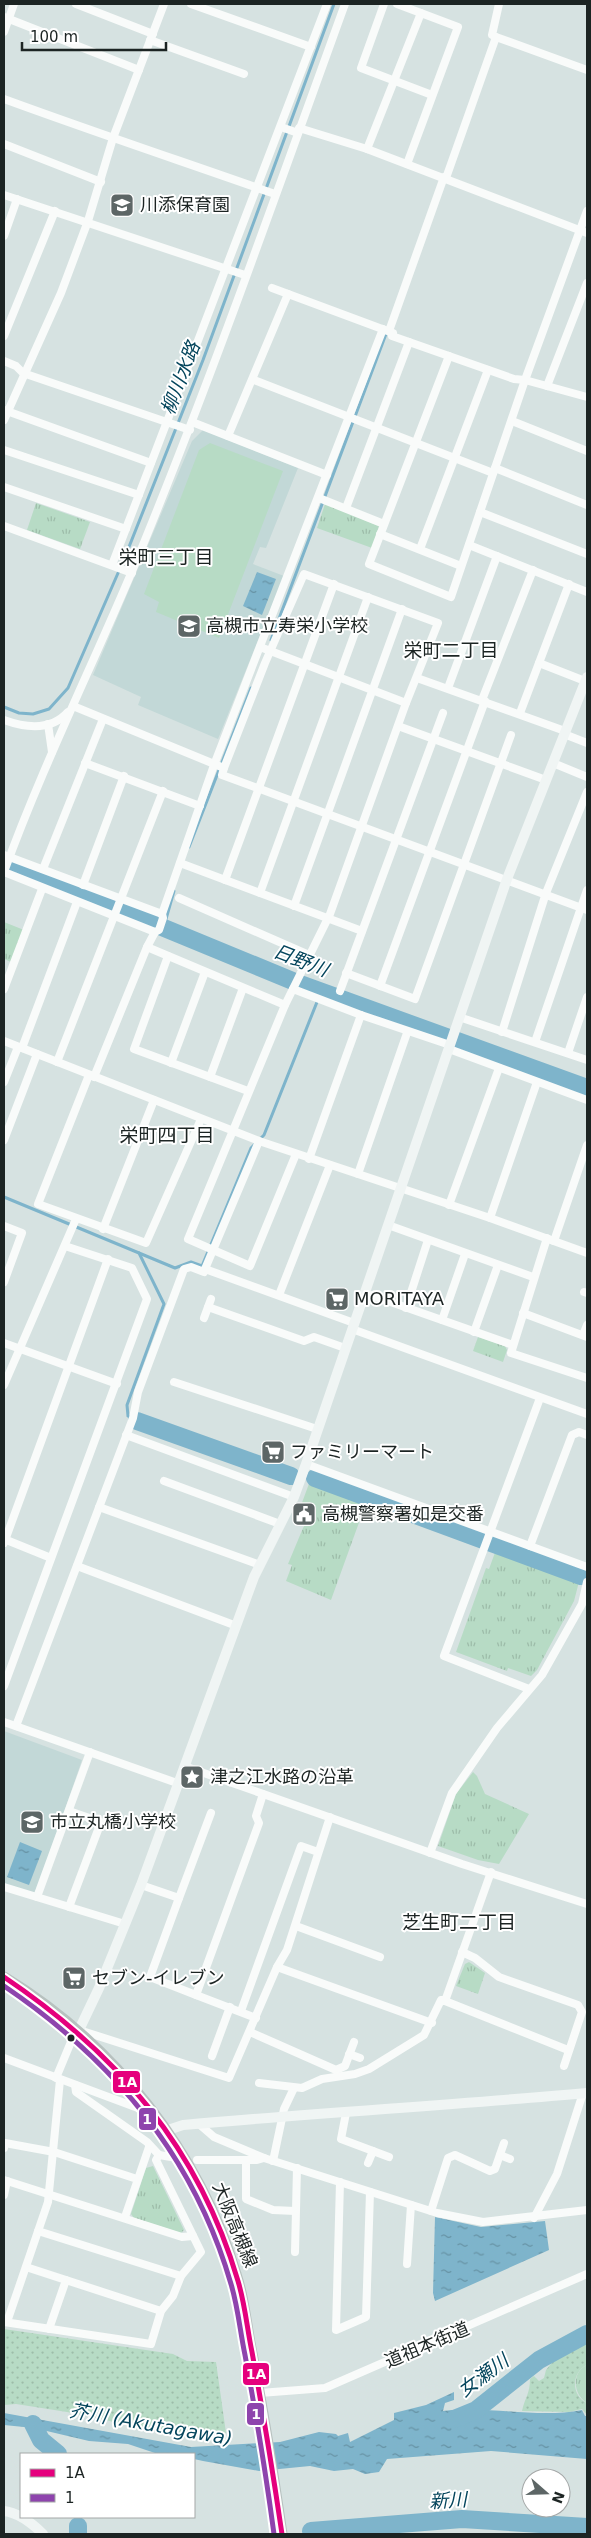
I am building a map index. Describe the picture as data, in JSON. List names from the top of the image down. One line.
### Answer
{"streets":{"main road":["大阪高槻線"],"street":["道祖本街道"]},"crossings":[["大阪高槻線","道祖本街道"]],"districts":["栄町三丁目","栄町二丁目","栄町四丁目","芝生町二丁目"],"water":["柳川水路","日野川","女瀬川","芥川 (Akutagawa)","新川"],"places":{"school or university":["川添保育園","高槻市立寿栄小学校","市立丸橋小学校"],"supermarket":["MORITAYA","ファミリーマート","セブン-イレブン"],"public building":["高槻警察署如是交番"],"place":["津之江水路の沿革"]},"lines":["transit line 1A","transit line 1"],"legend":["1A","1"],"scale_bar":"100 m","north":"right"}
